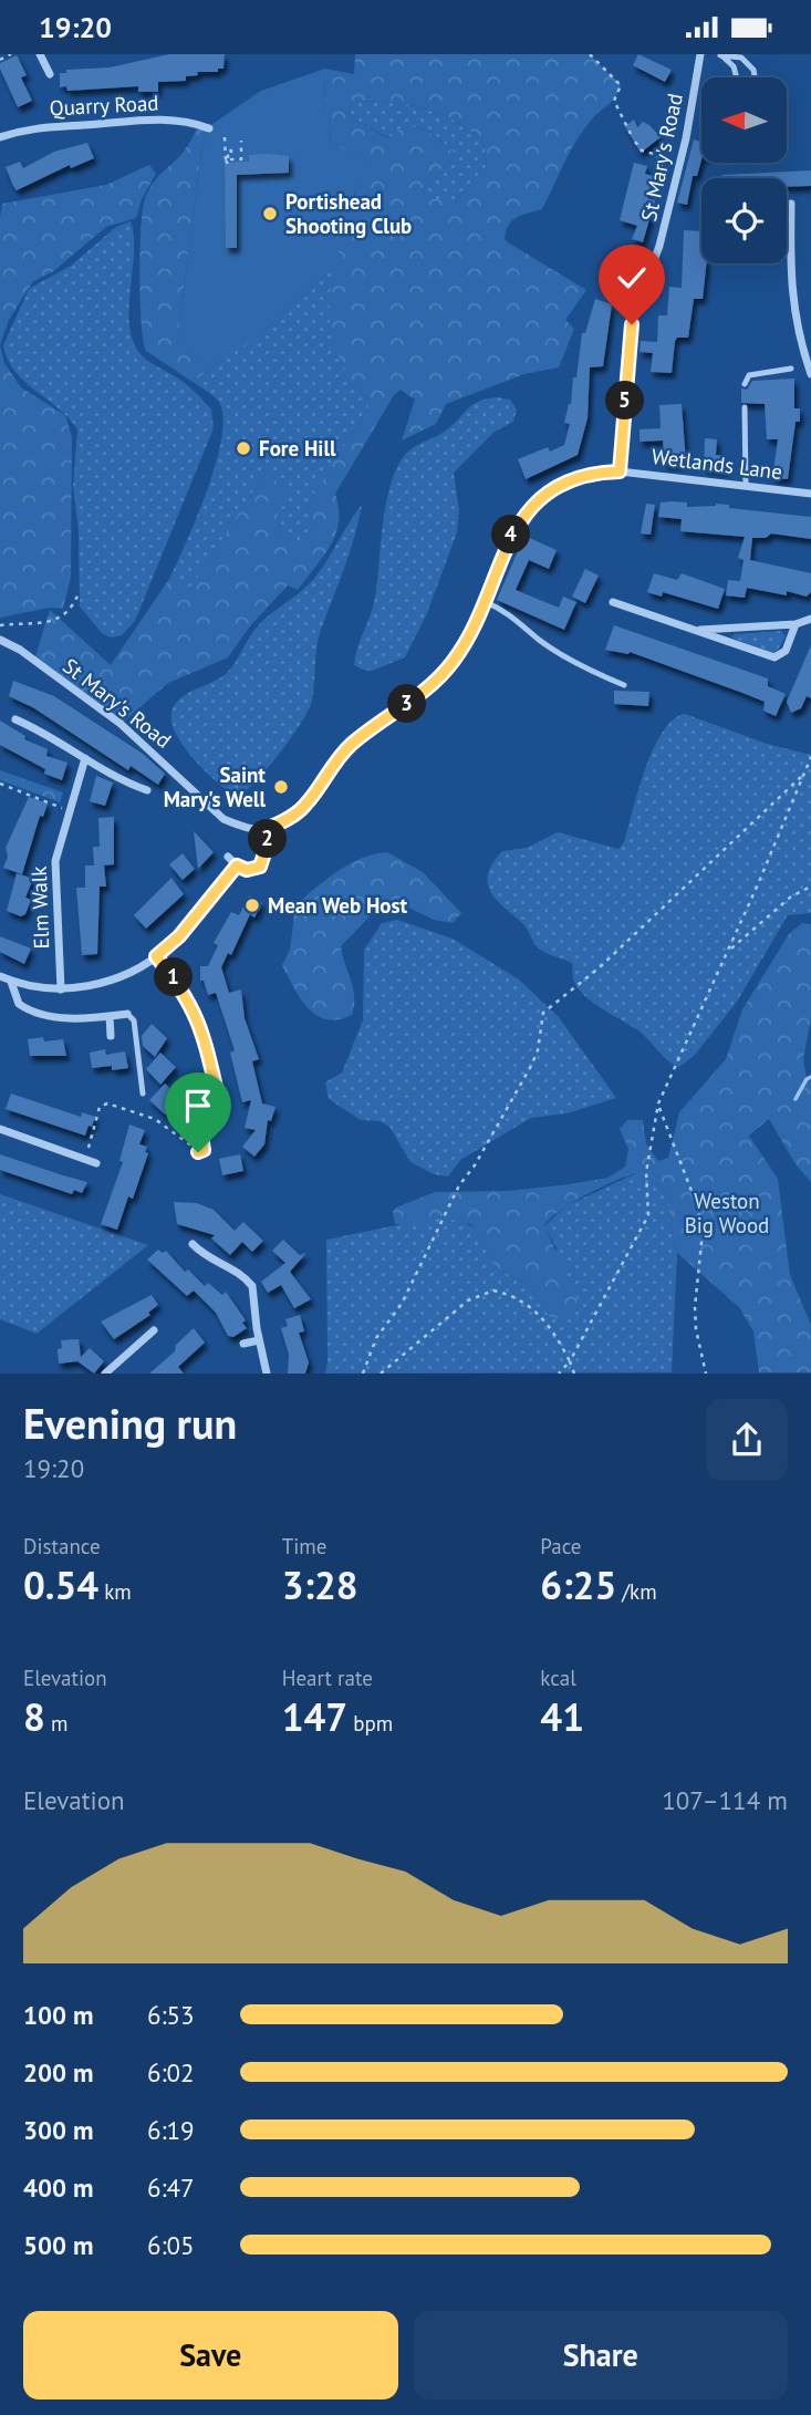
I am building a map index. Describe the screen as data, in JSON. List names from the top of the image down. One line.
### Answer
{"streets":{"street":["Quarry Road","St Mary's Road","Wetlands Lane","Elm Walk"]},"crossings":[["St Mary's Road","Wetlands Lane"]],"parks":["Weston Big Wood"],"places":["Portishead Shooting Club","Fore Hill","Saint Mary's Well","Mean Web Host"],"north":"left","page":{"status":"19:20","pins":["5","4","3","2","1"],"heading":["Evening run","19:20"],"stats":[["Distance","0.54 km"],["Time","3:28"],["Pace","6:25 /km"],["Elevation","8 m"],["Heart rate","147 bpm"],["kcal","41"]],"chart":["Elevation","107–114 m"],"list":[{"name":"100 m","note":"6:53"},{"name":"200 m","note":"6:02"},{"name":"300 m","note":"6:19"},{"name":"400 m","note":"6:47"},{"name":"500 m","note":"6:05"}],"buttons":["Save","Share"]}}
